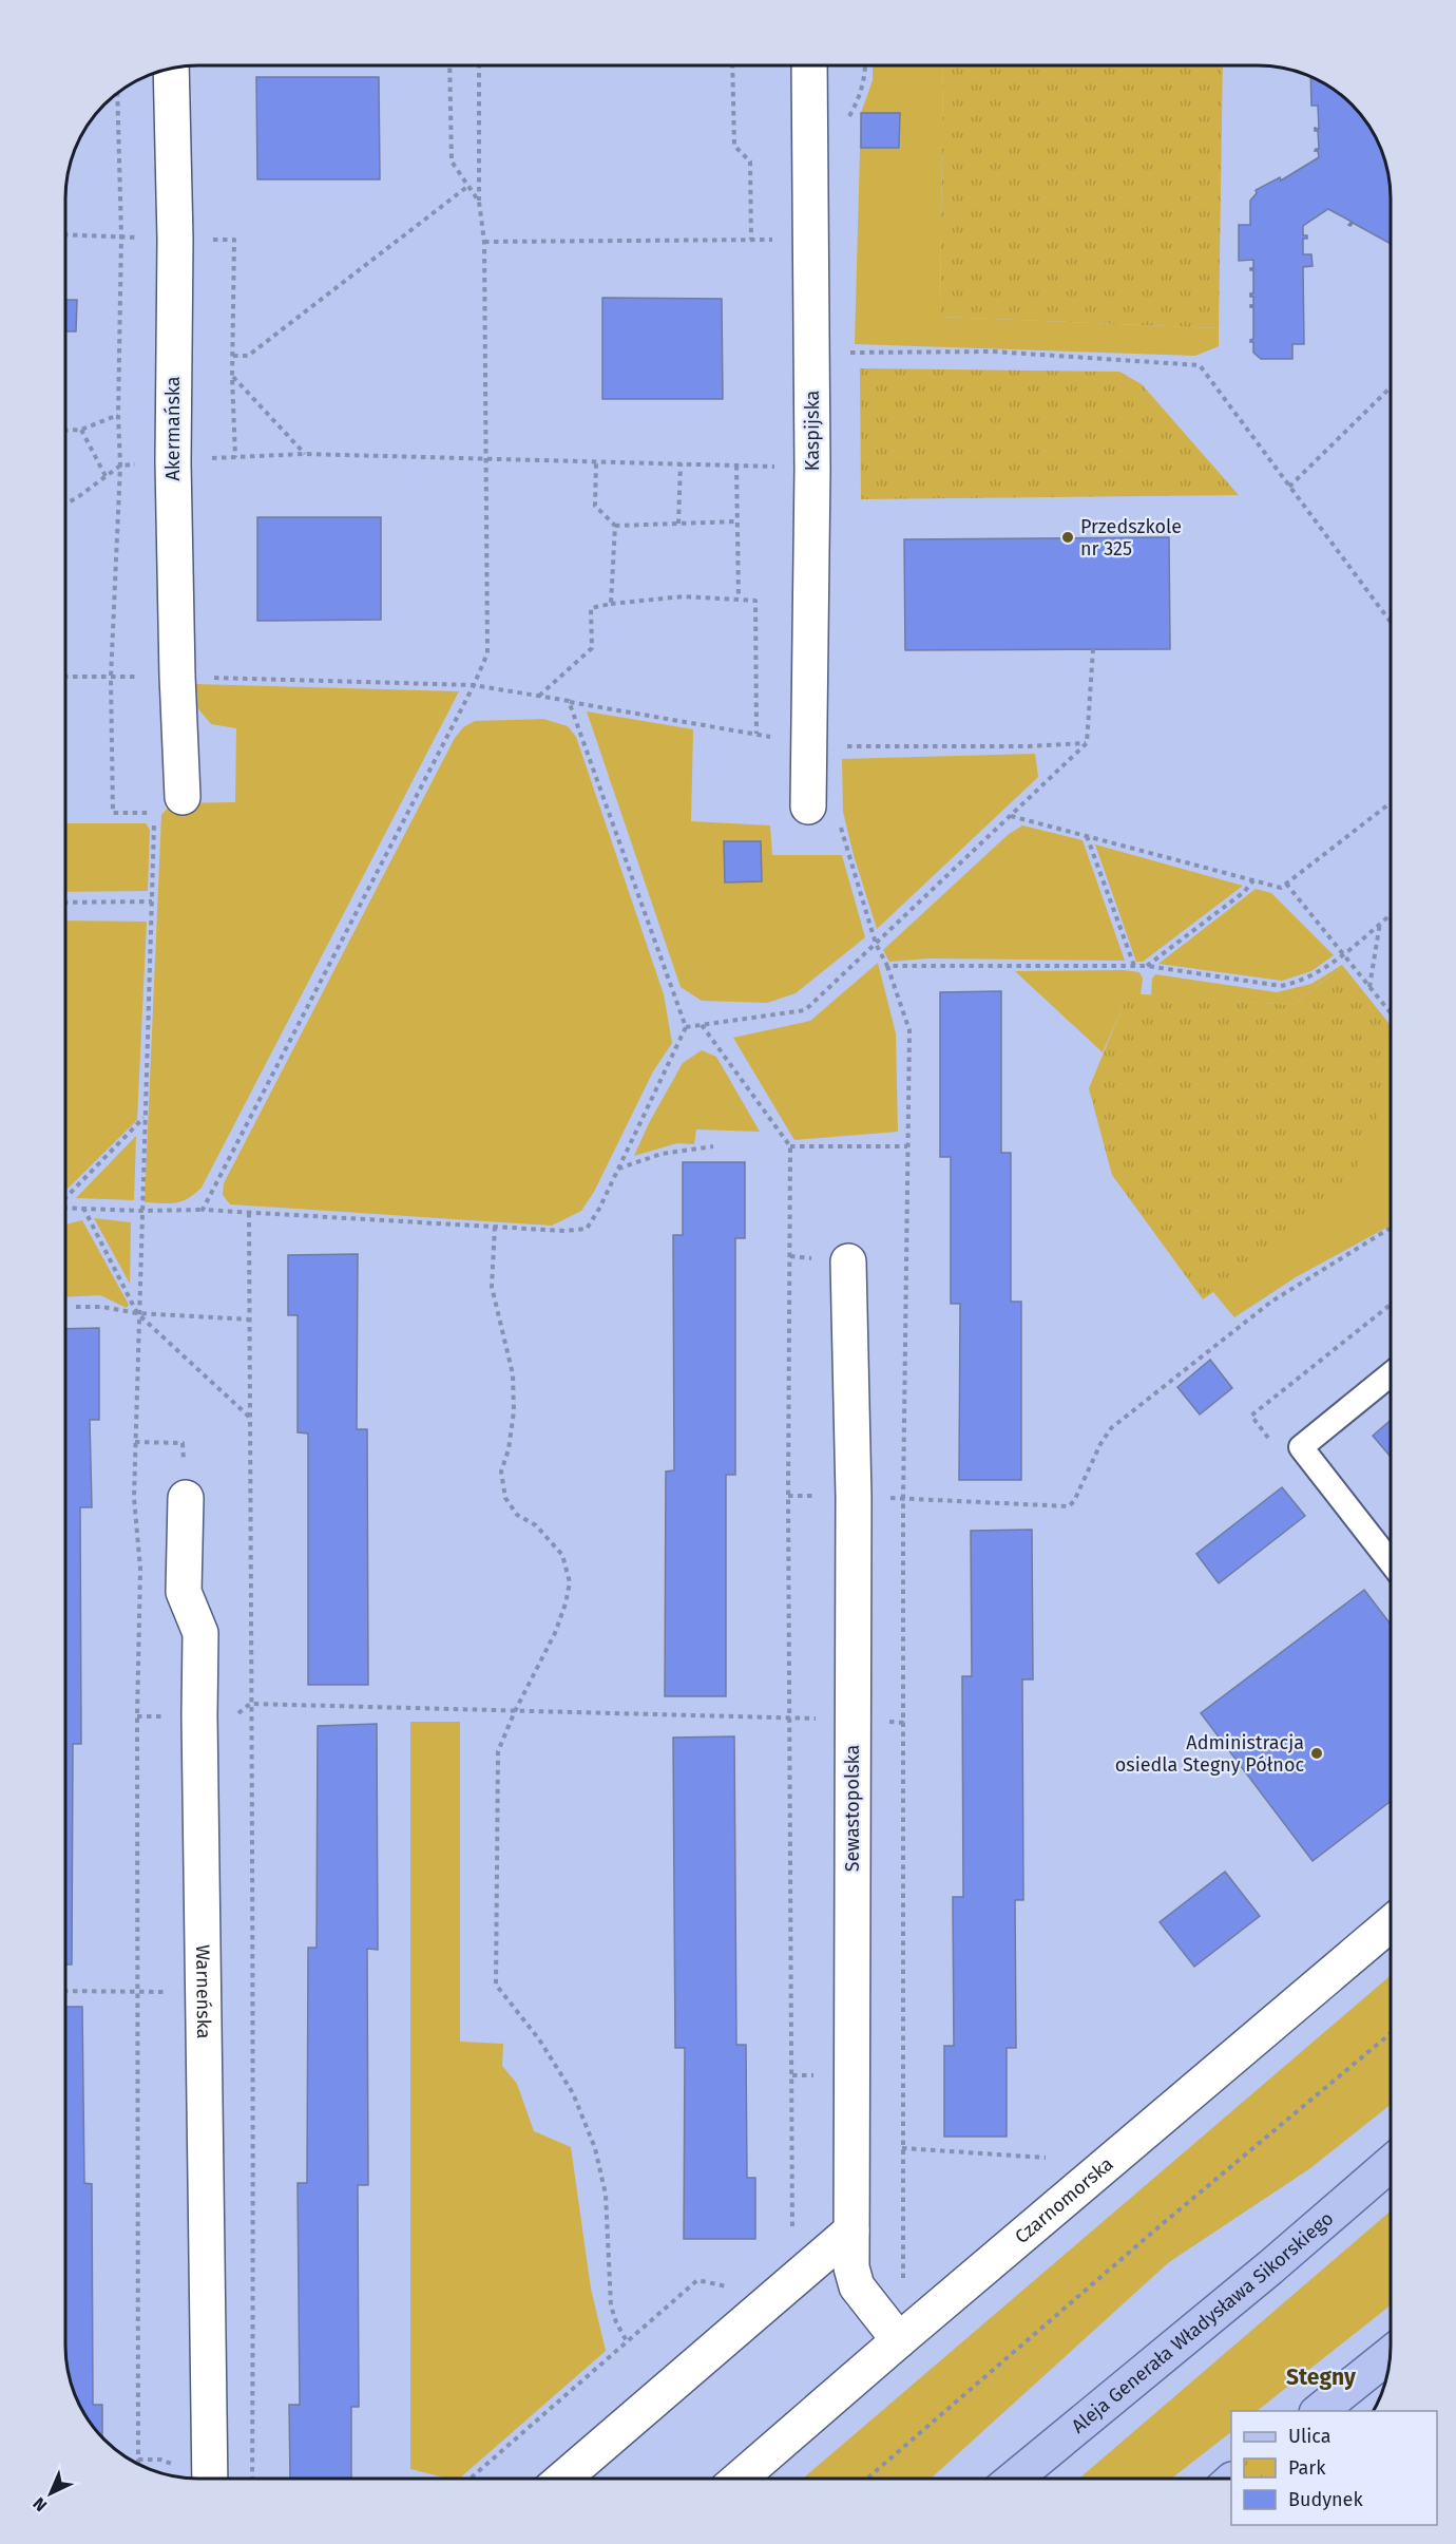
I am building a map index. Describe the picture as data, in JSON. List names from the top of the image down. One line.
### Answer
{"streets":{"main road":["Aleja Generała Władysława Sikorskiego"],"street":["Akermańska","Kaspijska","Sewastopolska","Warneńska","Czarnomorska"]},"crossings":[["Sewastopolska","Czarnomorska"]],"districts":["Stegny"],"places":["Przedszkole nr 325","Administracja osiedla Stegny Północ"],"legend":["Ulica","Park","Budynek"],"north":"bottom left"}
